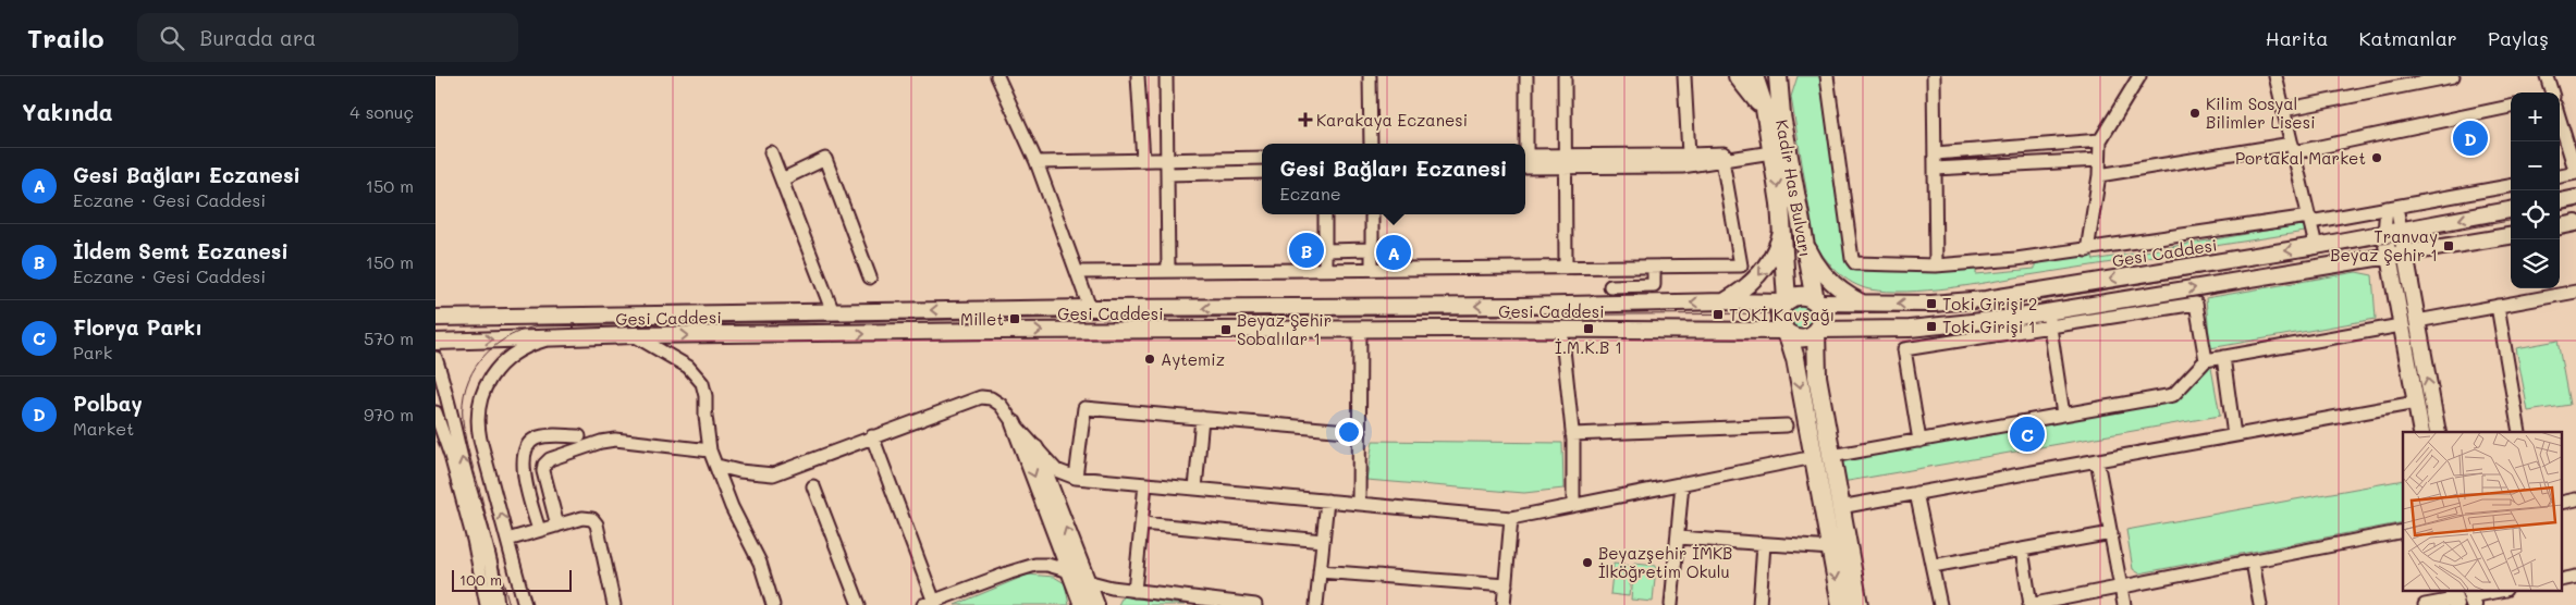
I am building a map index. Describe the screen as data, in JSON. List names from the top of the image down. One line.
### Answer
{"streets":{"highway":["Kadir Has Bulvarı"],"main road":["Gesi Caddesi"]},"crossings":[["Kadir Has Bulvarı","Gesi Caddesi"]],"places":{"other":["Kilim Sosyal Bilimler Lisesi","Portakal Market","Aytemiz","Beyazşehir İMKB İlköğretim Okulu"],"health":["Karakaya Eczanesi"],"transit":["Tranvay Beyaz Şehir 1","Toki Girişi 2","TOKİ Kavşağı","Millet","Toki Girişi 1","İ.M.K.B 1","Beyaz Şehir Sobalılar 1"]},"scale_bar":"100 m","page":{"header":"Trailo","search":"Burada ara","nav":["Harita","Katmanlar","Paylaş"],"heading":["Yakında","4 sonuç"],"map_buttons":["+","−"],"pins":["D","B","A","C"],"popup":["Gesi Bağları Eczanesi","Eczane"],"list":[{"mark":"A","name":"Gesi Bağları Eczanesi","note":"Eczane · Gesi Caddesi","value":"150 m"},{"mark":"B","name":"İldem Semt Eczanesi","note":"Eczane · Gesi Caddesi","value":"150 m"},{"mark":"C","name":"Florya Parkı","note":"Park","value":"570 m"},{"mark":"D","name":"Polbay","note":"Market","value":"970 m"}],"scale":"100 m"}}
